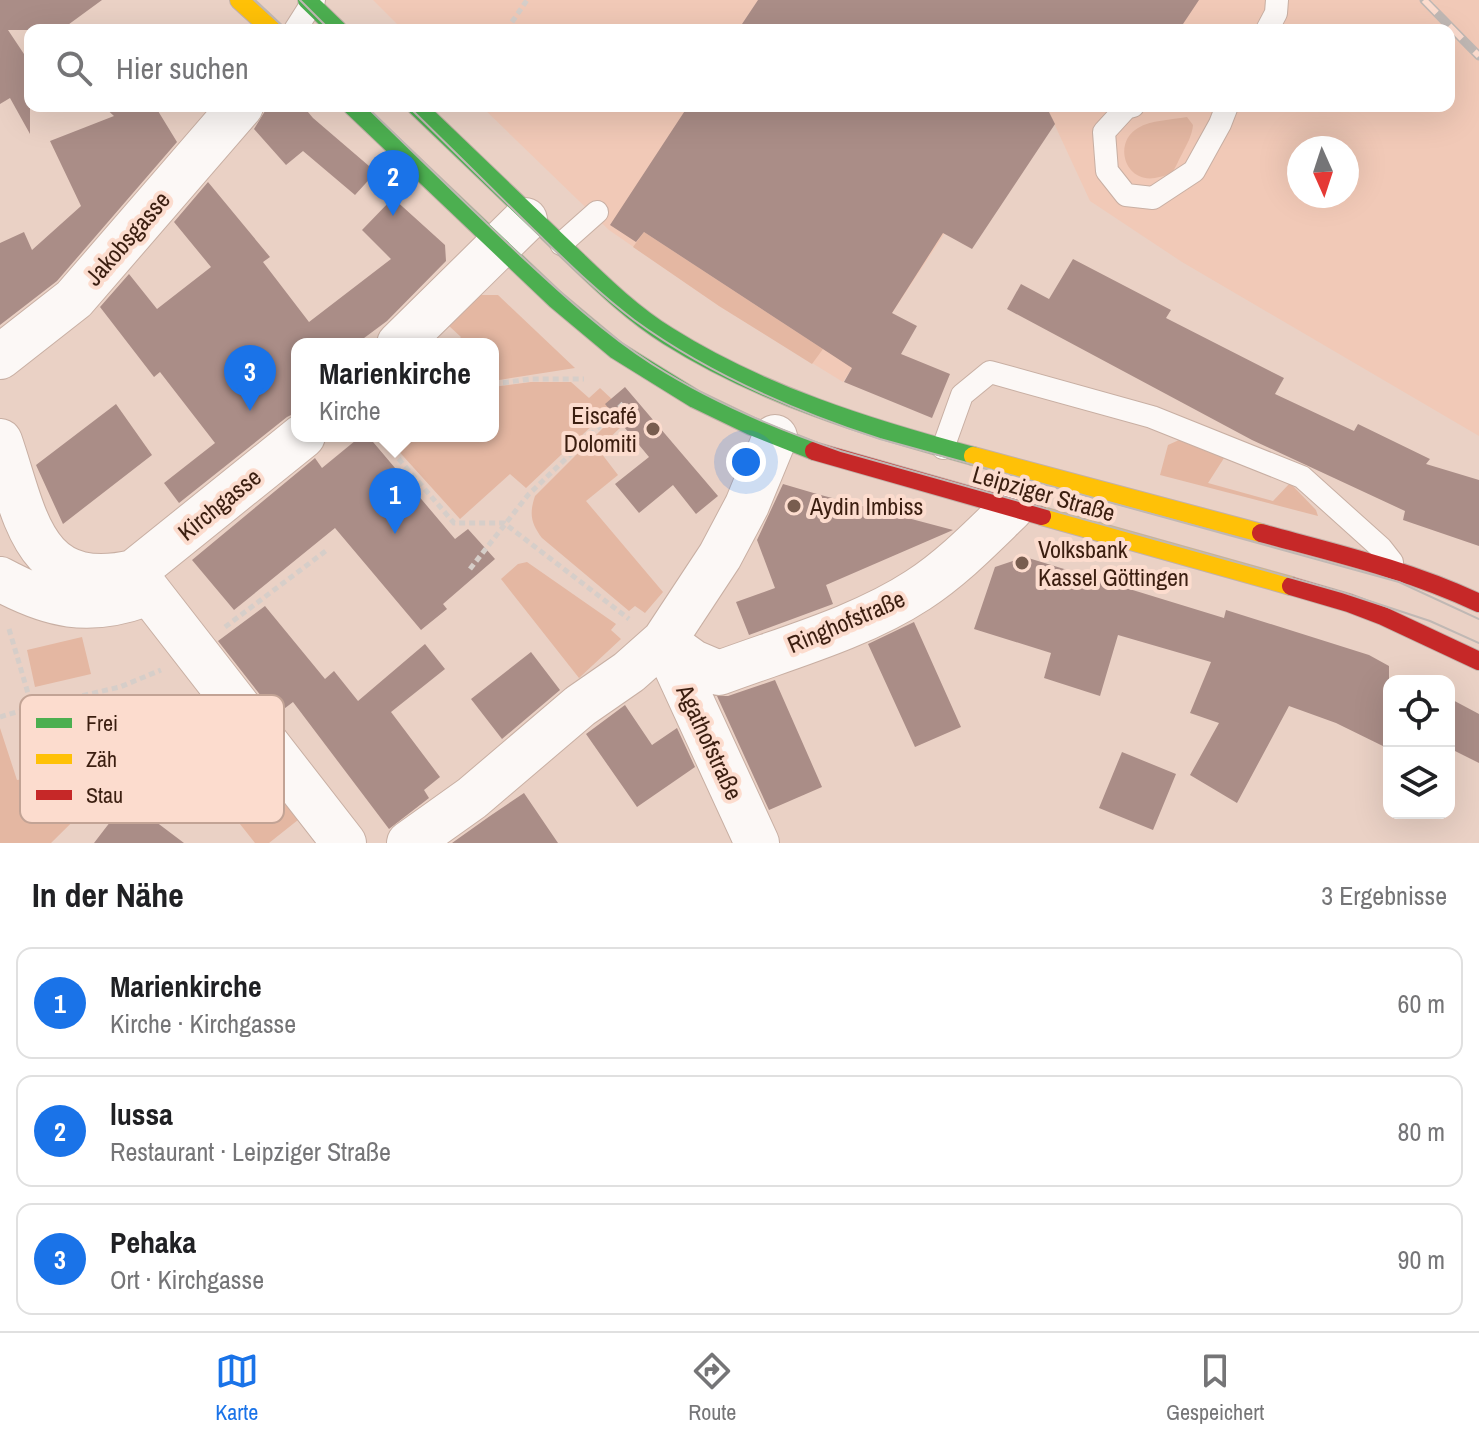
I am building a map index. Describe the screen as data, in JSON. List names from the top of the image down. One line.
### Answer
{"streets":{"main road":["Leipziger Straße"],"street":["Jakobsgasse","Kirchgasse","Ringhofstraße","Agathofstraße"]},"crossings":[["Leipziger Straße","Ringhofstraße"],["Ringhofstraße","Agathofstraße"]],"places":["Eiscafé Dolomiti","Aydin Imbiss","Volksbank Kassel Göttingen"],"legend":["Frei","Zäh","Stau"],"north":"bottom","page":{"search":"Hier suchen","pins":["2","3","1"],"popup":["Marienkirche","Kirche"],"heading":["In der Nähe","3 Ergebnisse"],"list":[{"mark":"1","name":"Marienkirche","note":"Kirche · Kirchgasse","value":"60 m"},{"mark":"2","name":"lussa","note":"Restaurant · Leipziger Straße","value":"80 m"},{"mark":"3","name":"Pehaka","note":"Ort · Kirchgasse","value":"90 m"}],"nav":["Karte","Route","Gespeichert"]}}
